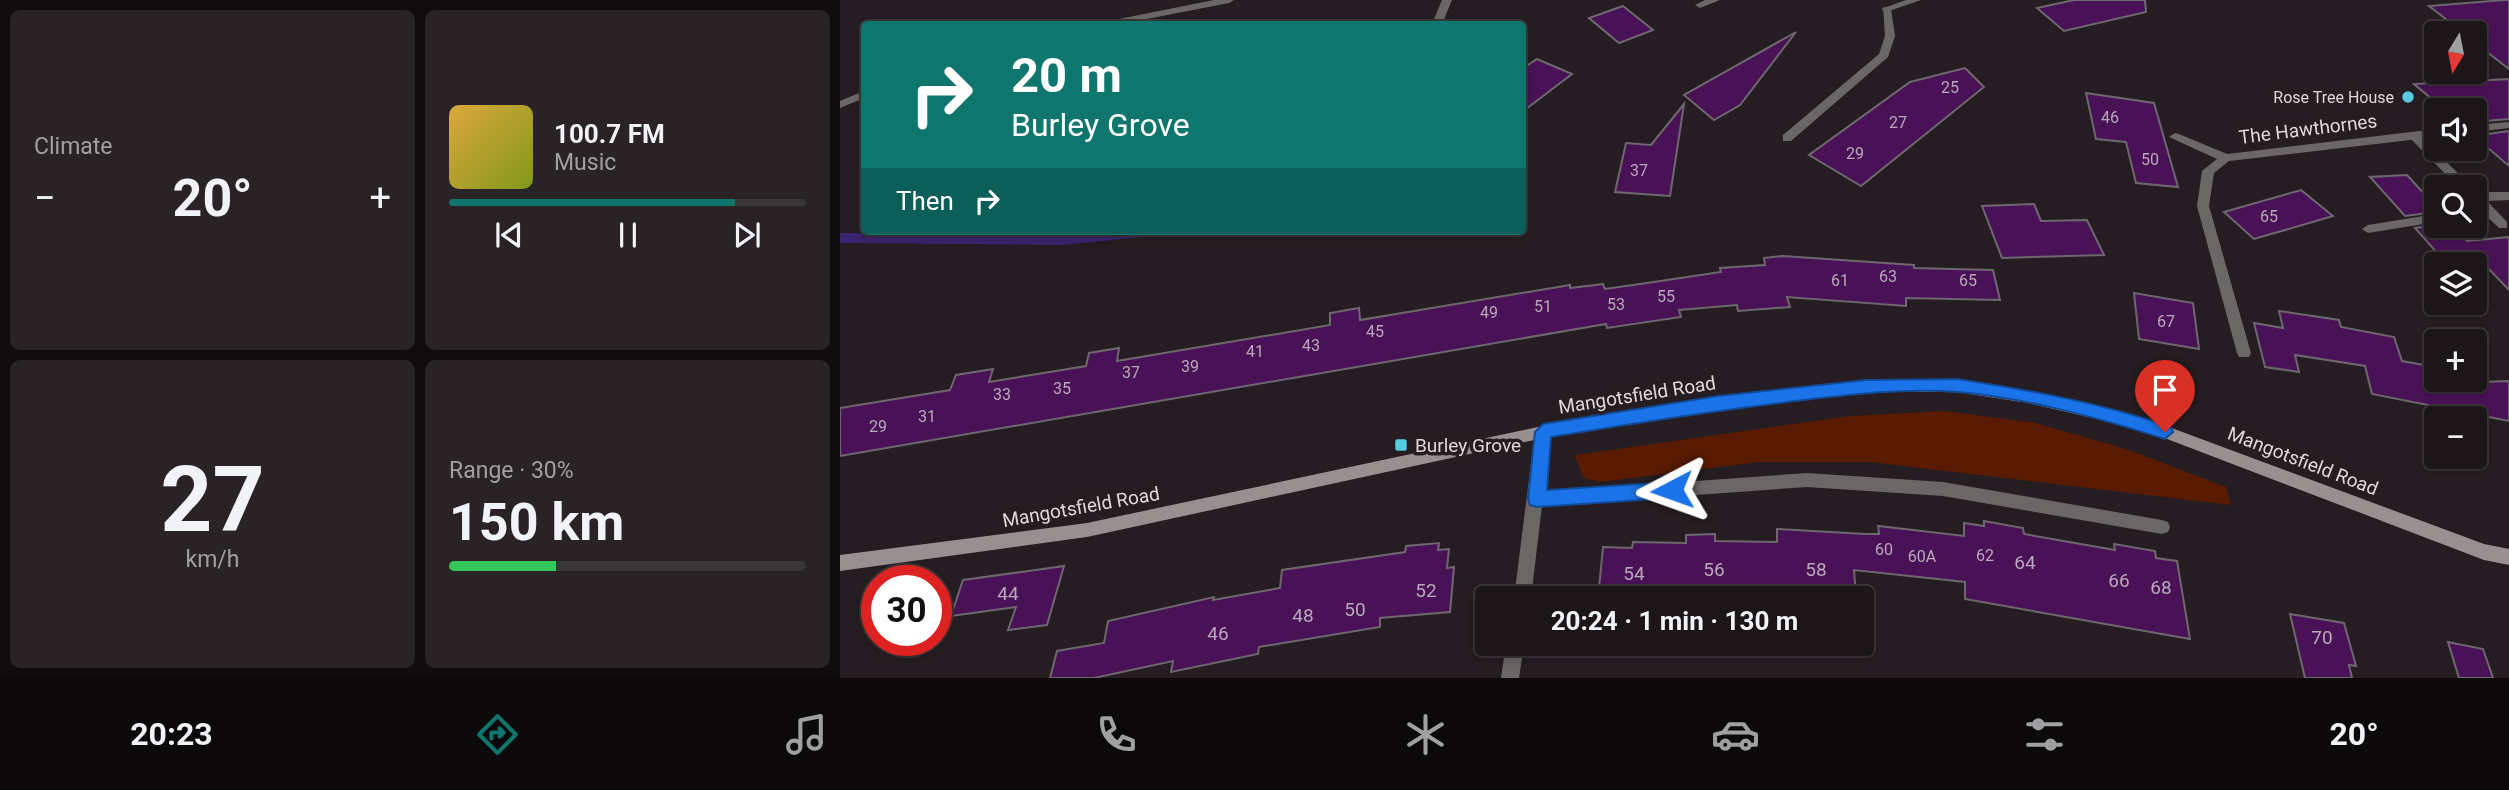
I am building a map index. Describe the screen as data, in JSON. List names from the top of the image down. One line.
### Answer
{"streets":{"main road":["Mangotsfield Road"],"street":["The Hawthornes"]},"places":{"other":["Rose Tree House"],"transit":["Burley Grove"]},"house_numbers":["25","46","27","29","50","37","65","63","61","65","55","53","51","49","67","45","43","41","39","37","35","33","31","29","60","62","60A","64","56","58","54","66","68","52","44","50","48","46","70"],"north":"bottom","page":{"tile":["Climate",["27","km/h"],["Range · 30%","150 km"]],"map_buttons":["+","−"],"turn":["20 m","Burley Grove"],"song":["100.7 FM","Music"],"then":"Then","heat":["−","20°","+"],"limit":"30","trip":"20:24 · 1 min · 130 m","tabs":["20:23","20°"]}}
